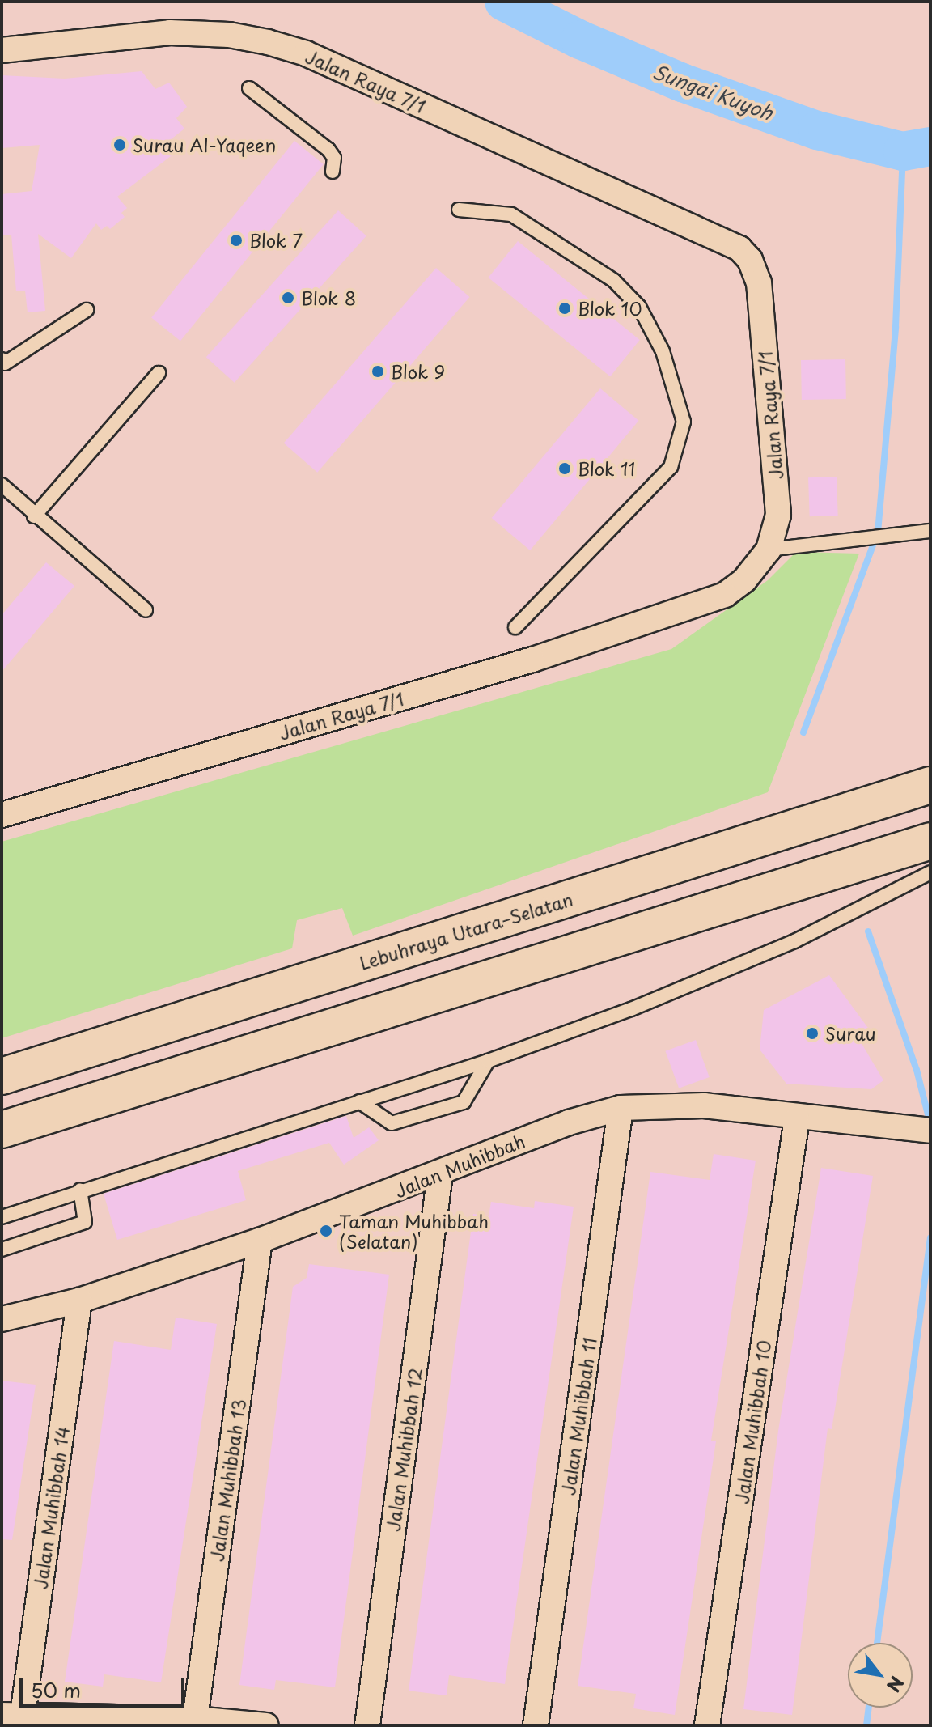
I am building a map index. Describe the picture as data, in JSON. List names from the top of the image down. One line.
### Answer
{"streets":{"highway":["Lebuhraya Utara–Selatan"],"street":["Jalan Raya 7/1","Jalan Muhibbah","Jalan Muhibbah 11","Jalan Muhibbah 10","Jalan Muhibbah 12","Jalan Muhibbah 13","Jalan Muhibbah 14"]},"crossings":[["Jalan Muhibbah","Jalan Muhibbah 11"],["Jalan Muhibbah","Jalan Muhibbah 10"],["Jalan Muhibbah","Jalan Muhibbah 12"],["Jalan Muhibbah","Jalan Muhibbah 13"],["Jalan Muhibbah","Jalan Muhibbah 14"]],"water":["Sungai Kuyoh"],"places":["Surau Al-Yaqeen","Blok 7","Blok 8","Blok 10","Blok 9","Blok 11","Surau","Taman Muhibbah (Selatan)"],"scale_bar":"50 m","north":"bottom right"}
